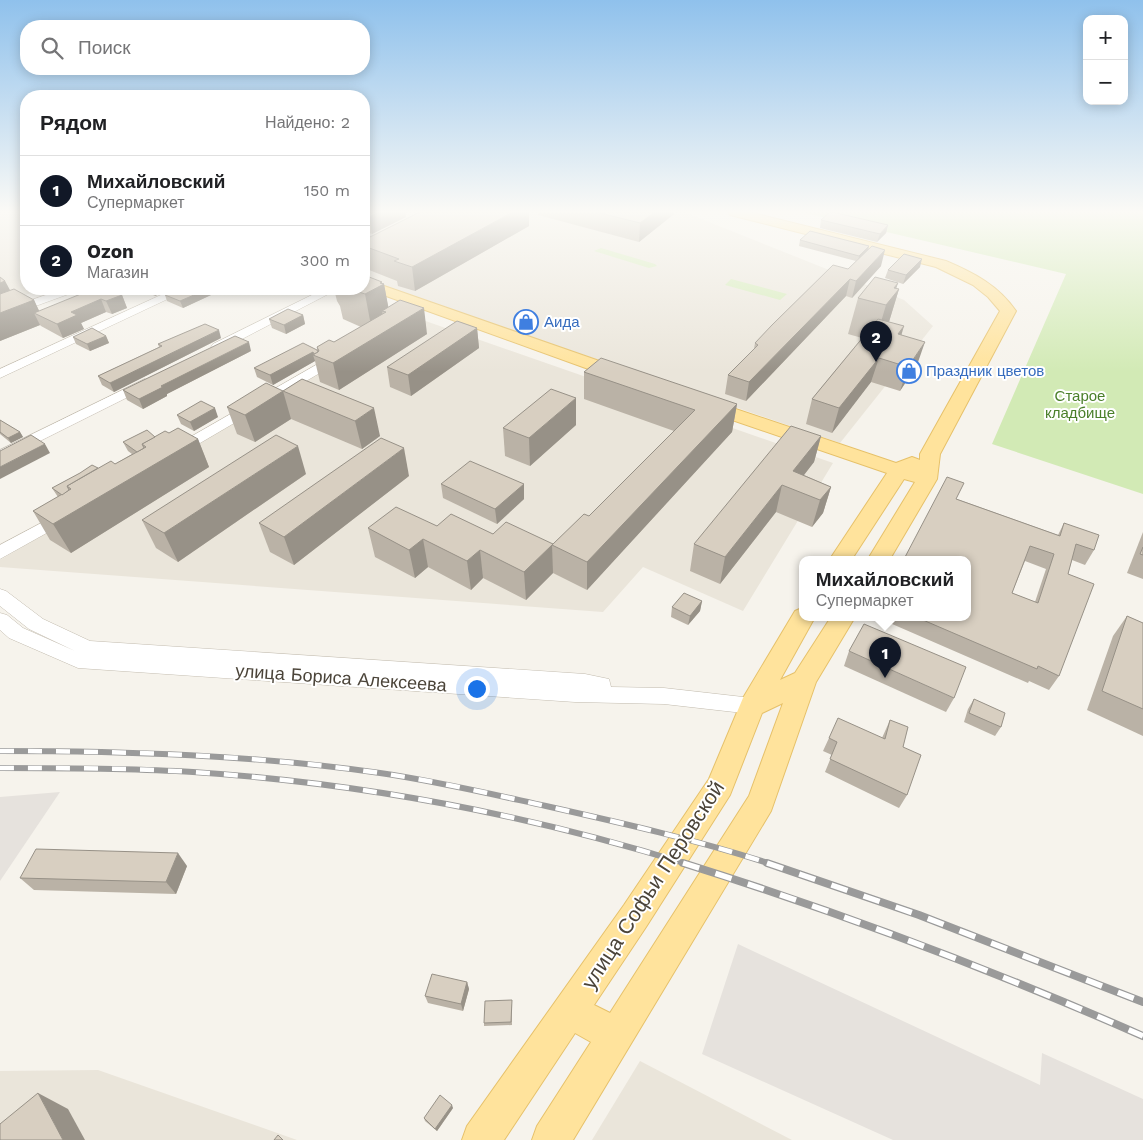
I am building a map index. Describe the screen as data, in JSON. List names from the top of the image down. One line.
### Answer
{"streets":{"main road":["улица Софьи Перовской"],"street":["улица Бориса Алексеева"]},"crossings":[["улица Бориса Алексеева","улица Софьи Перовской"]],"parks":["Старое кладбище"],"places":{"shop":["Аида","Праздник цветов"]},"page":{"map_buttons":["+","−"],"search":"Поиск","heading":["Рядом","Найдено: 2"],"list":[{"mark":"1","name":"Михайловский","note":"Супермаркет","value":"150 m"},{"mark":"2","name":"Ozon","note":"Магазин","value":"300 m"}],"pins":["2","1"],"popup":["Михайловский","Супермаркет"]}}
